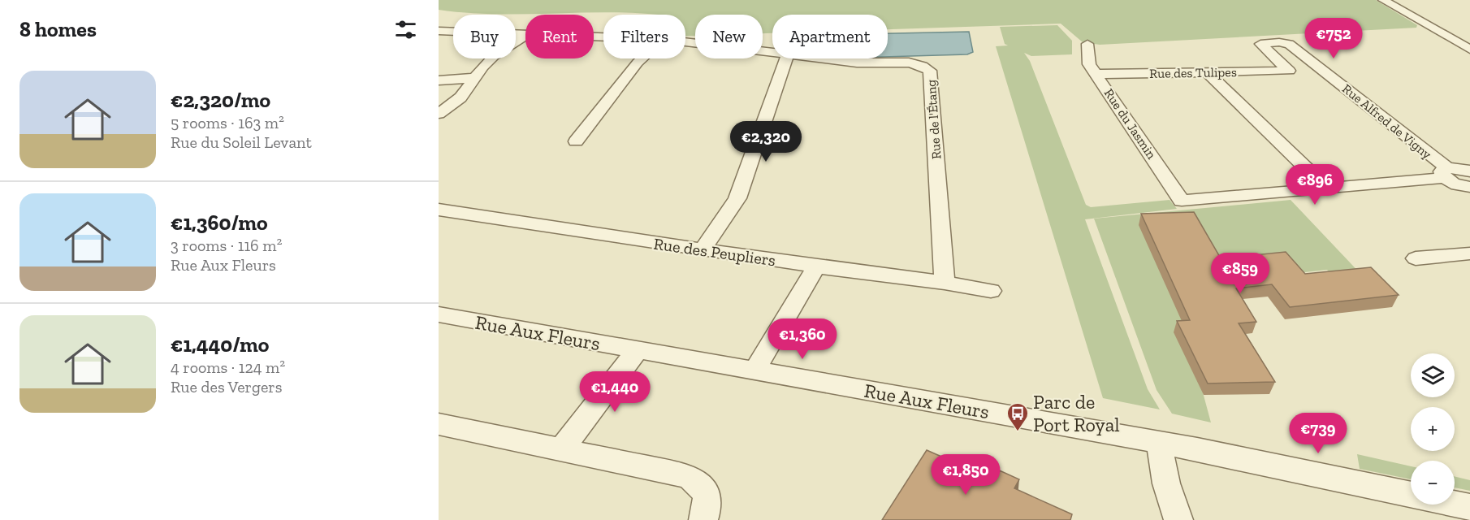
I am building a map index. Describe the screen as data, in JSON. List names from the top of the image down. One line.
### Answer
{"streets":{"street":["Rue des Tulipes","Rue de l'Étang","Rue Alfred de Vigny","Rue du Jasmin","Rue des Peupliers","Rue Aux Fleurs"]},"crossings":[["Rue des Tulipes","Rue Alfred de Vigny"],["Rue des Tulipes","Rue du Jasmin"],["Rue de l'Étang","Rue des Peupliers"]],"places":{"bus stop":["Parc de Port Royal"]},"page":{"heading":"8 homes","chip":["Buy","Rent","Filters","New","Apartment"],"price":["€752","€2,320","€896","€859","€1,360","€1,440","€739","€1,850"],"list":[{"name":"€2,320/mo","note":"5 rooms · 163 m² · Rue du Soleil Levant"},{"name":"€1,360/mo","note":"3 rooms · 116 m² · Rue Aux Fleurs"},{"name":"€1,440/mo","note":"4 rooms · 124 m² · Rue des Vergers"}],"map_buttons":["+","−"]}}
